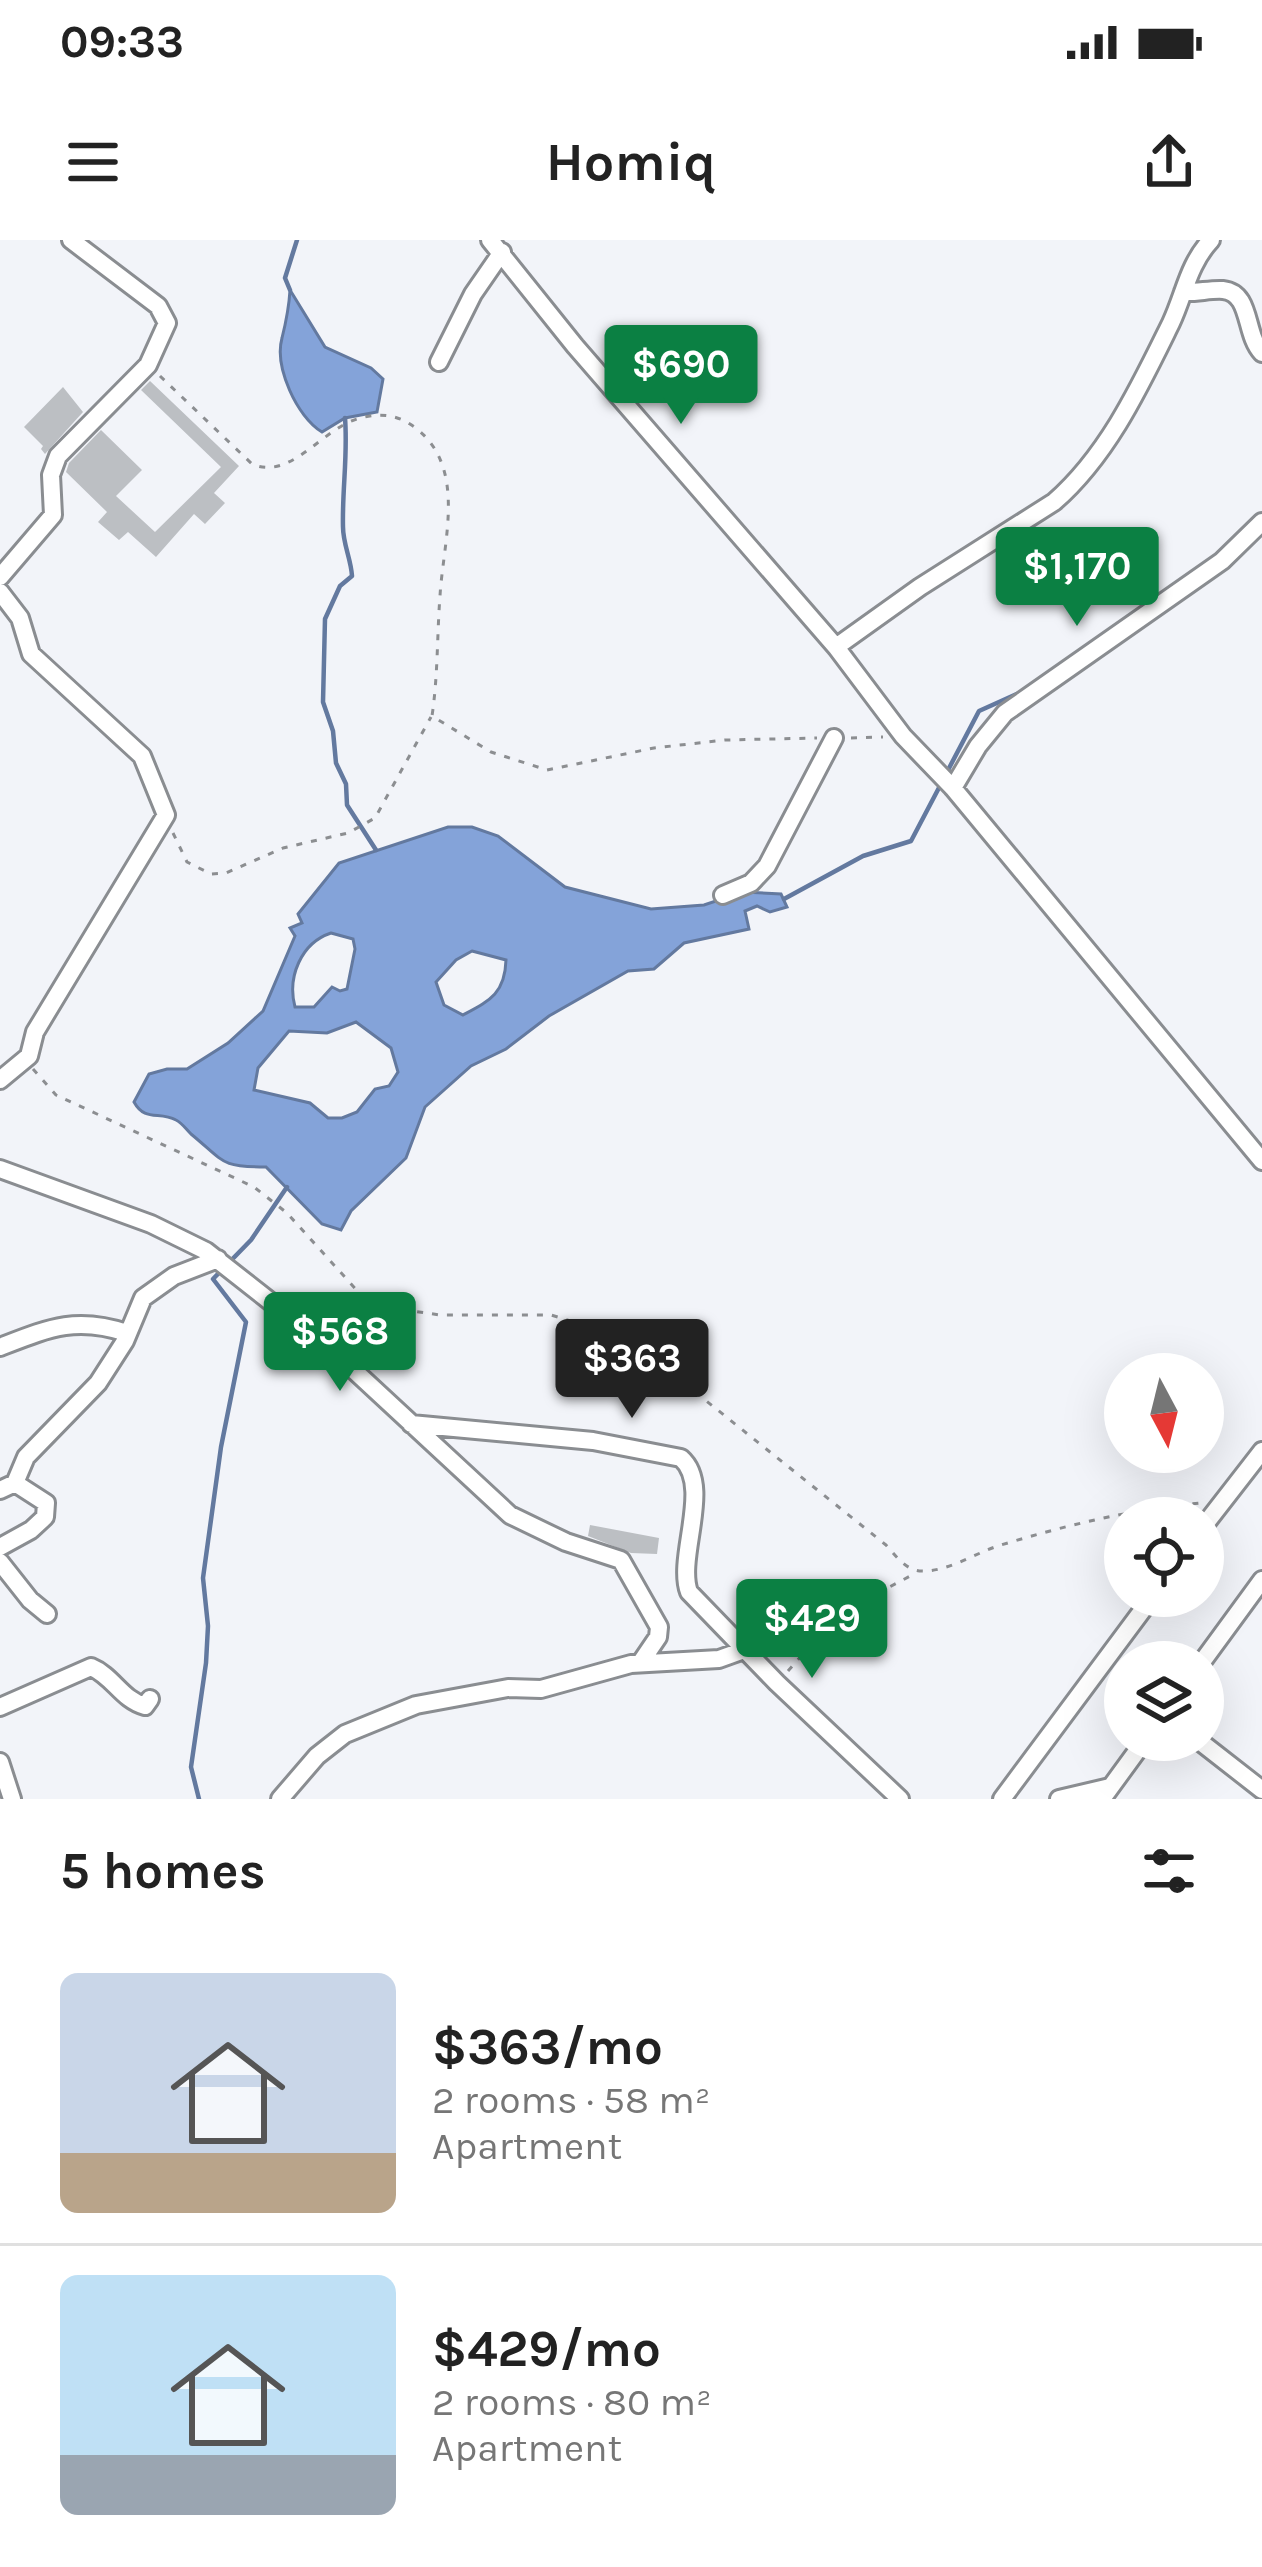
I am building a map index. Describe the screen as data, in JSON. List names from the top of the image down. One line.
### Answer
{"north":"bottom","page":{"status":"09:33","header":"Homiq","price":["$690","$1,170","$568","$363","$429"],"heading":"5 homes","list":[{"name":"$363/mo","note":"2 rooms · 58 m² · Apartment"},{"name":"$429/mo","note":"2 rooms · 80 m² · Apartment"}]}}
